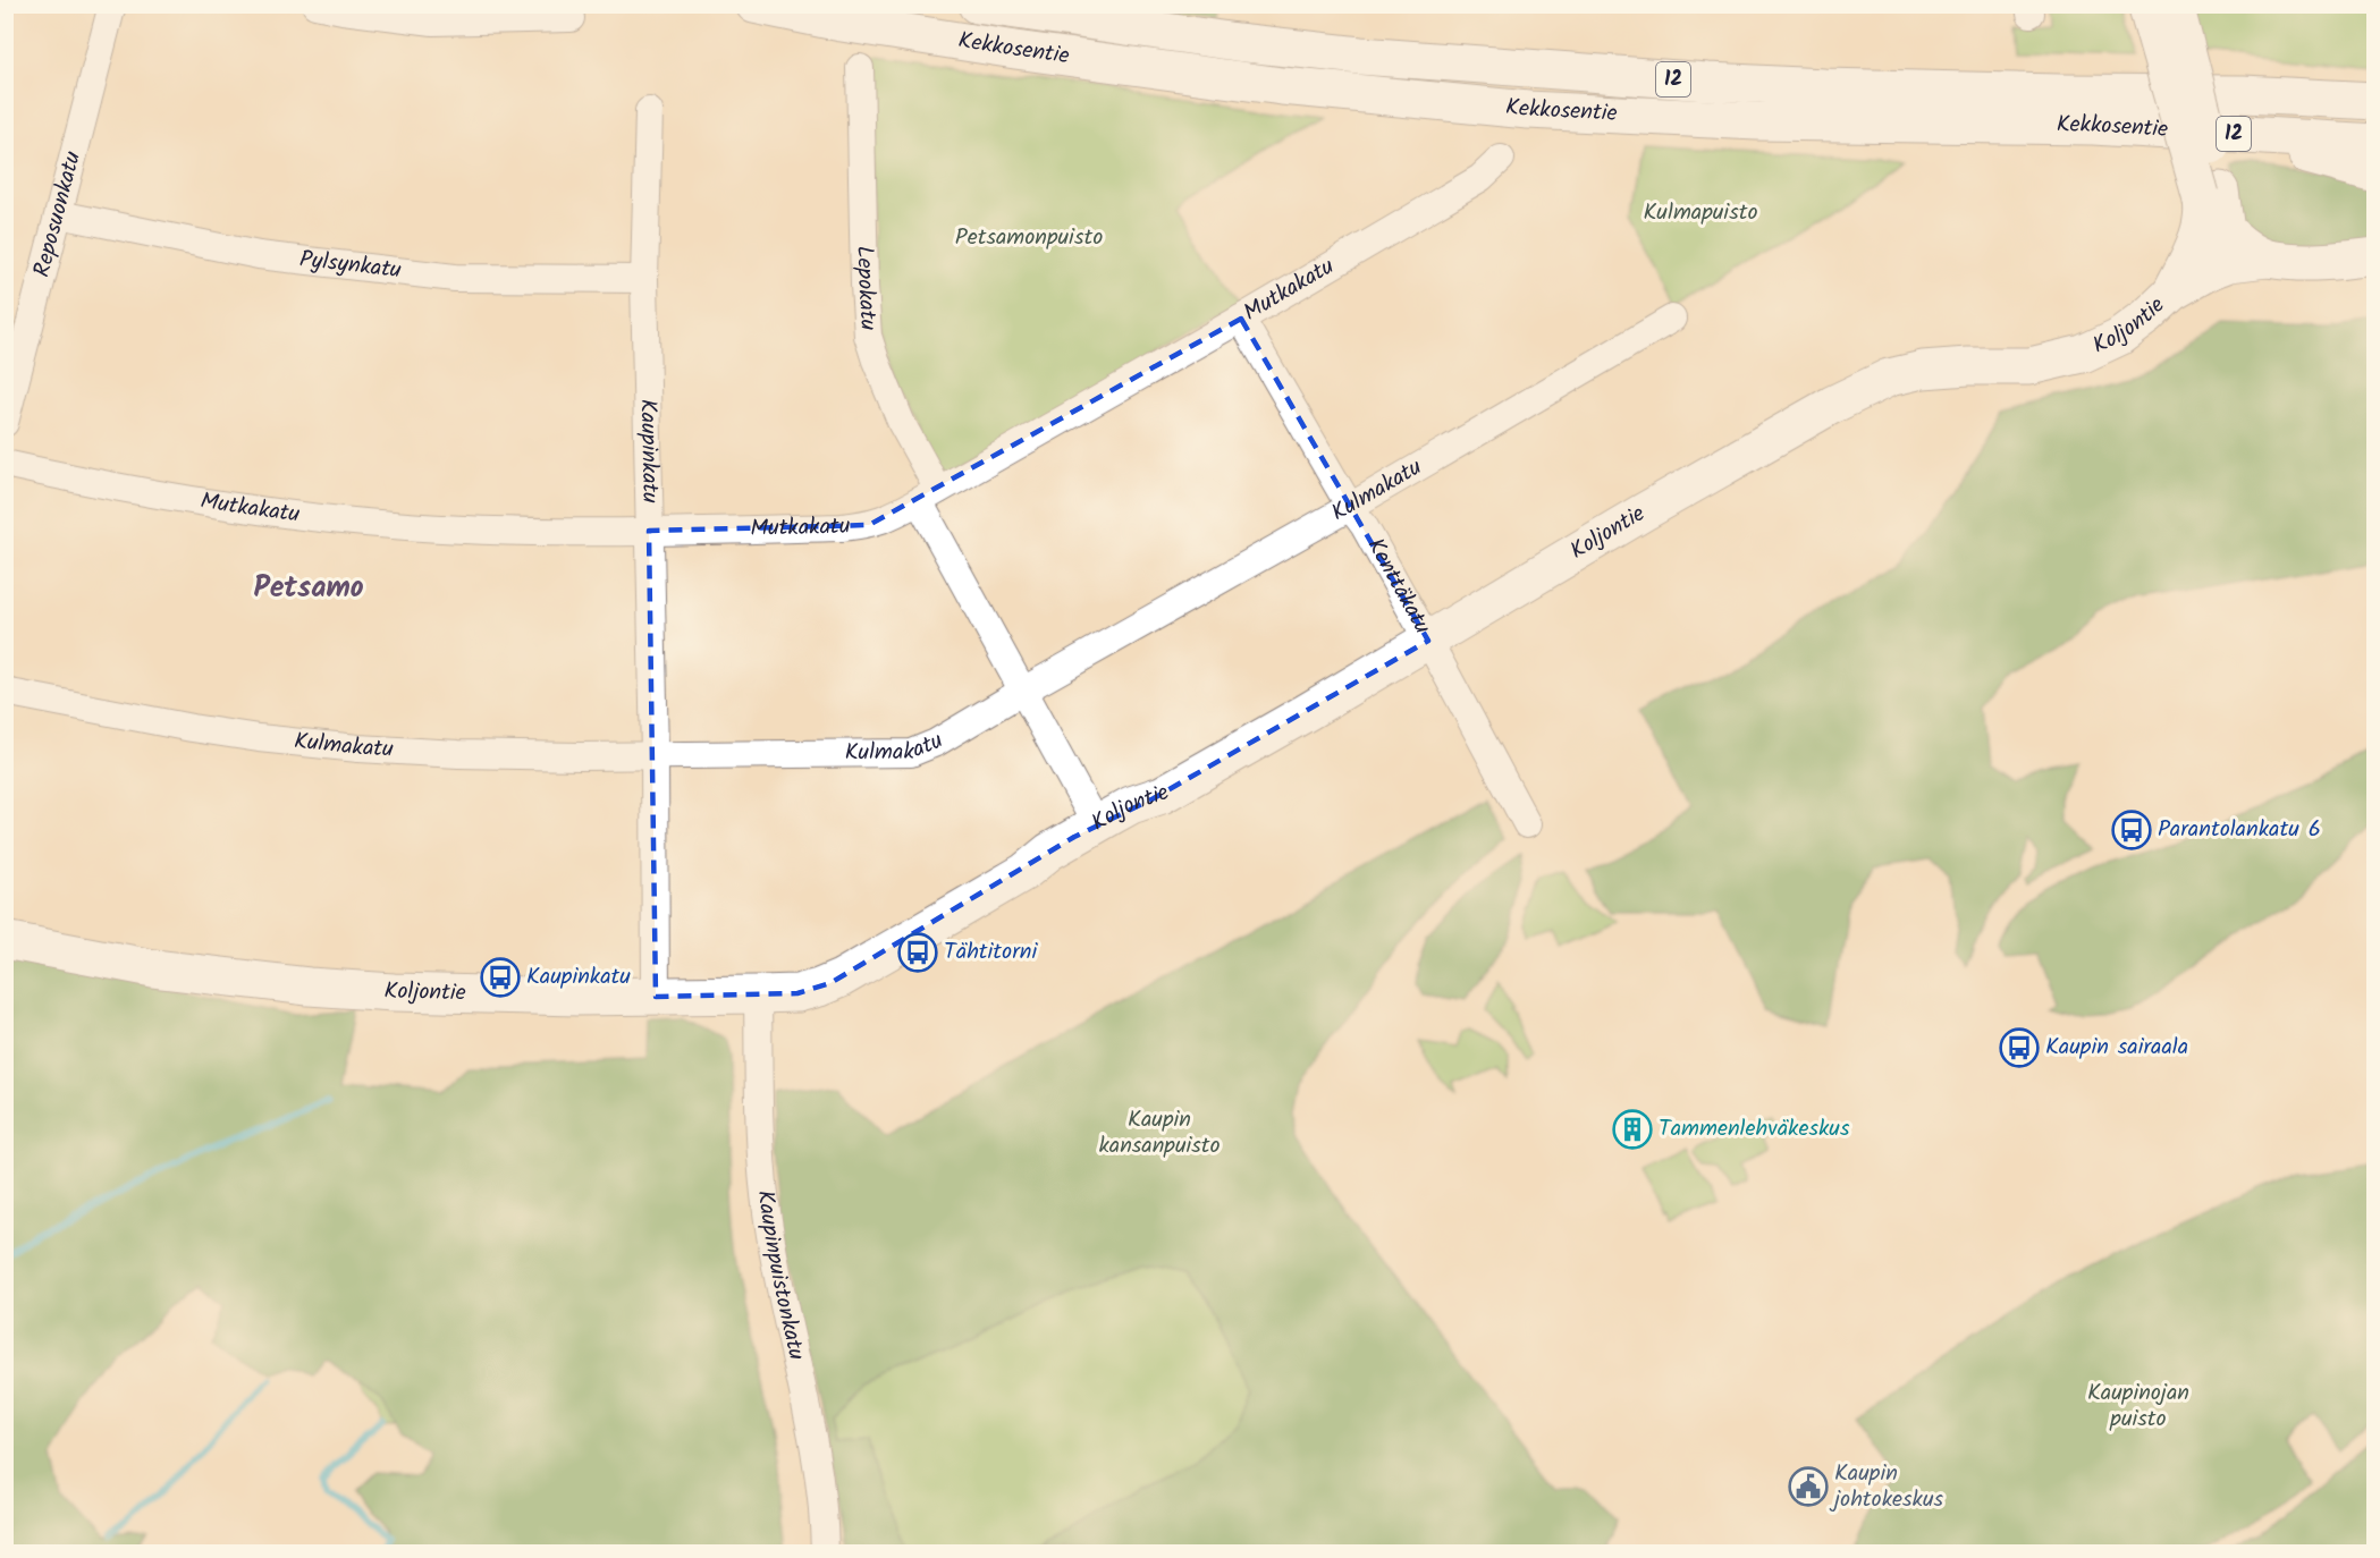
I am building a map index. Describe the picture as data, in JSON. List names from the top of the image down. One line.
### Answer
{"streets":{"main road":["Kekkosentie","12","Koljontie"],"street":["Reposuonkatu","Pylsynkatu","Lepokatu","Mutkakatu","Kaupinkatu","Kulmakatu","Kenttäkatu","Kaupinpuistonkatu"]},"crossings":[["Reposuonkatu","Pylsynkatu"],["Pylsynkatu","Kaupinkatu"],["Lepokatu","Mutkakatu"],["Lepokatu","Koljontie"],["Lepokatu","Kulmakatu"],["Mutkakatu","Kaupinkatu"],["Mutkakatu","Kenttäkatu"],["Koljontie","Kaupinkatu"],["Koljontie","Kenttäkatu"],["Koljontie","Kaupinpuistonkatu"],["Kaupinkatu","Kulmakatu"],["Kulmakatu","Kenttäkatu"]],"districts":["Petsamo"],"parks":["Kulmapuisto","Petsamonpuisto","Kaupin kansanpuisto","Kaupinojan puisto"],"places":{"bus stop":["Parantolankatu 6","Tähtitorni","Kaupinkatu","Kaupin sairaala"],"building":["Tammenlehväkeskus"],"public building":["Kaupin johtokeskus"]}}
